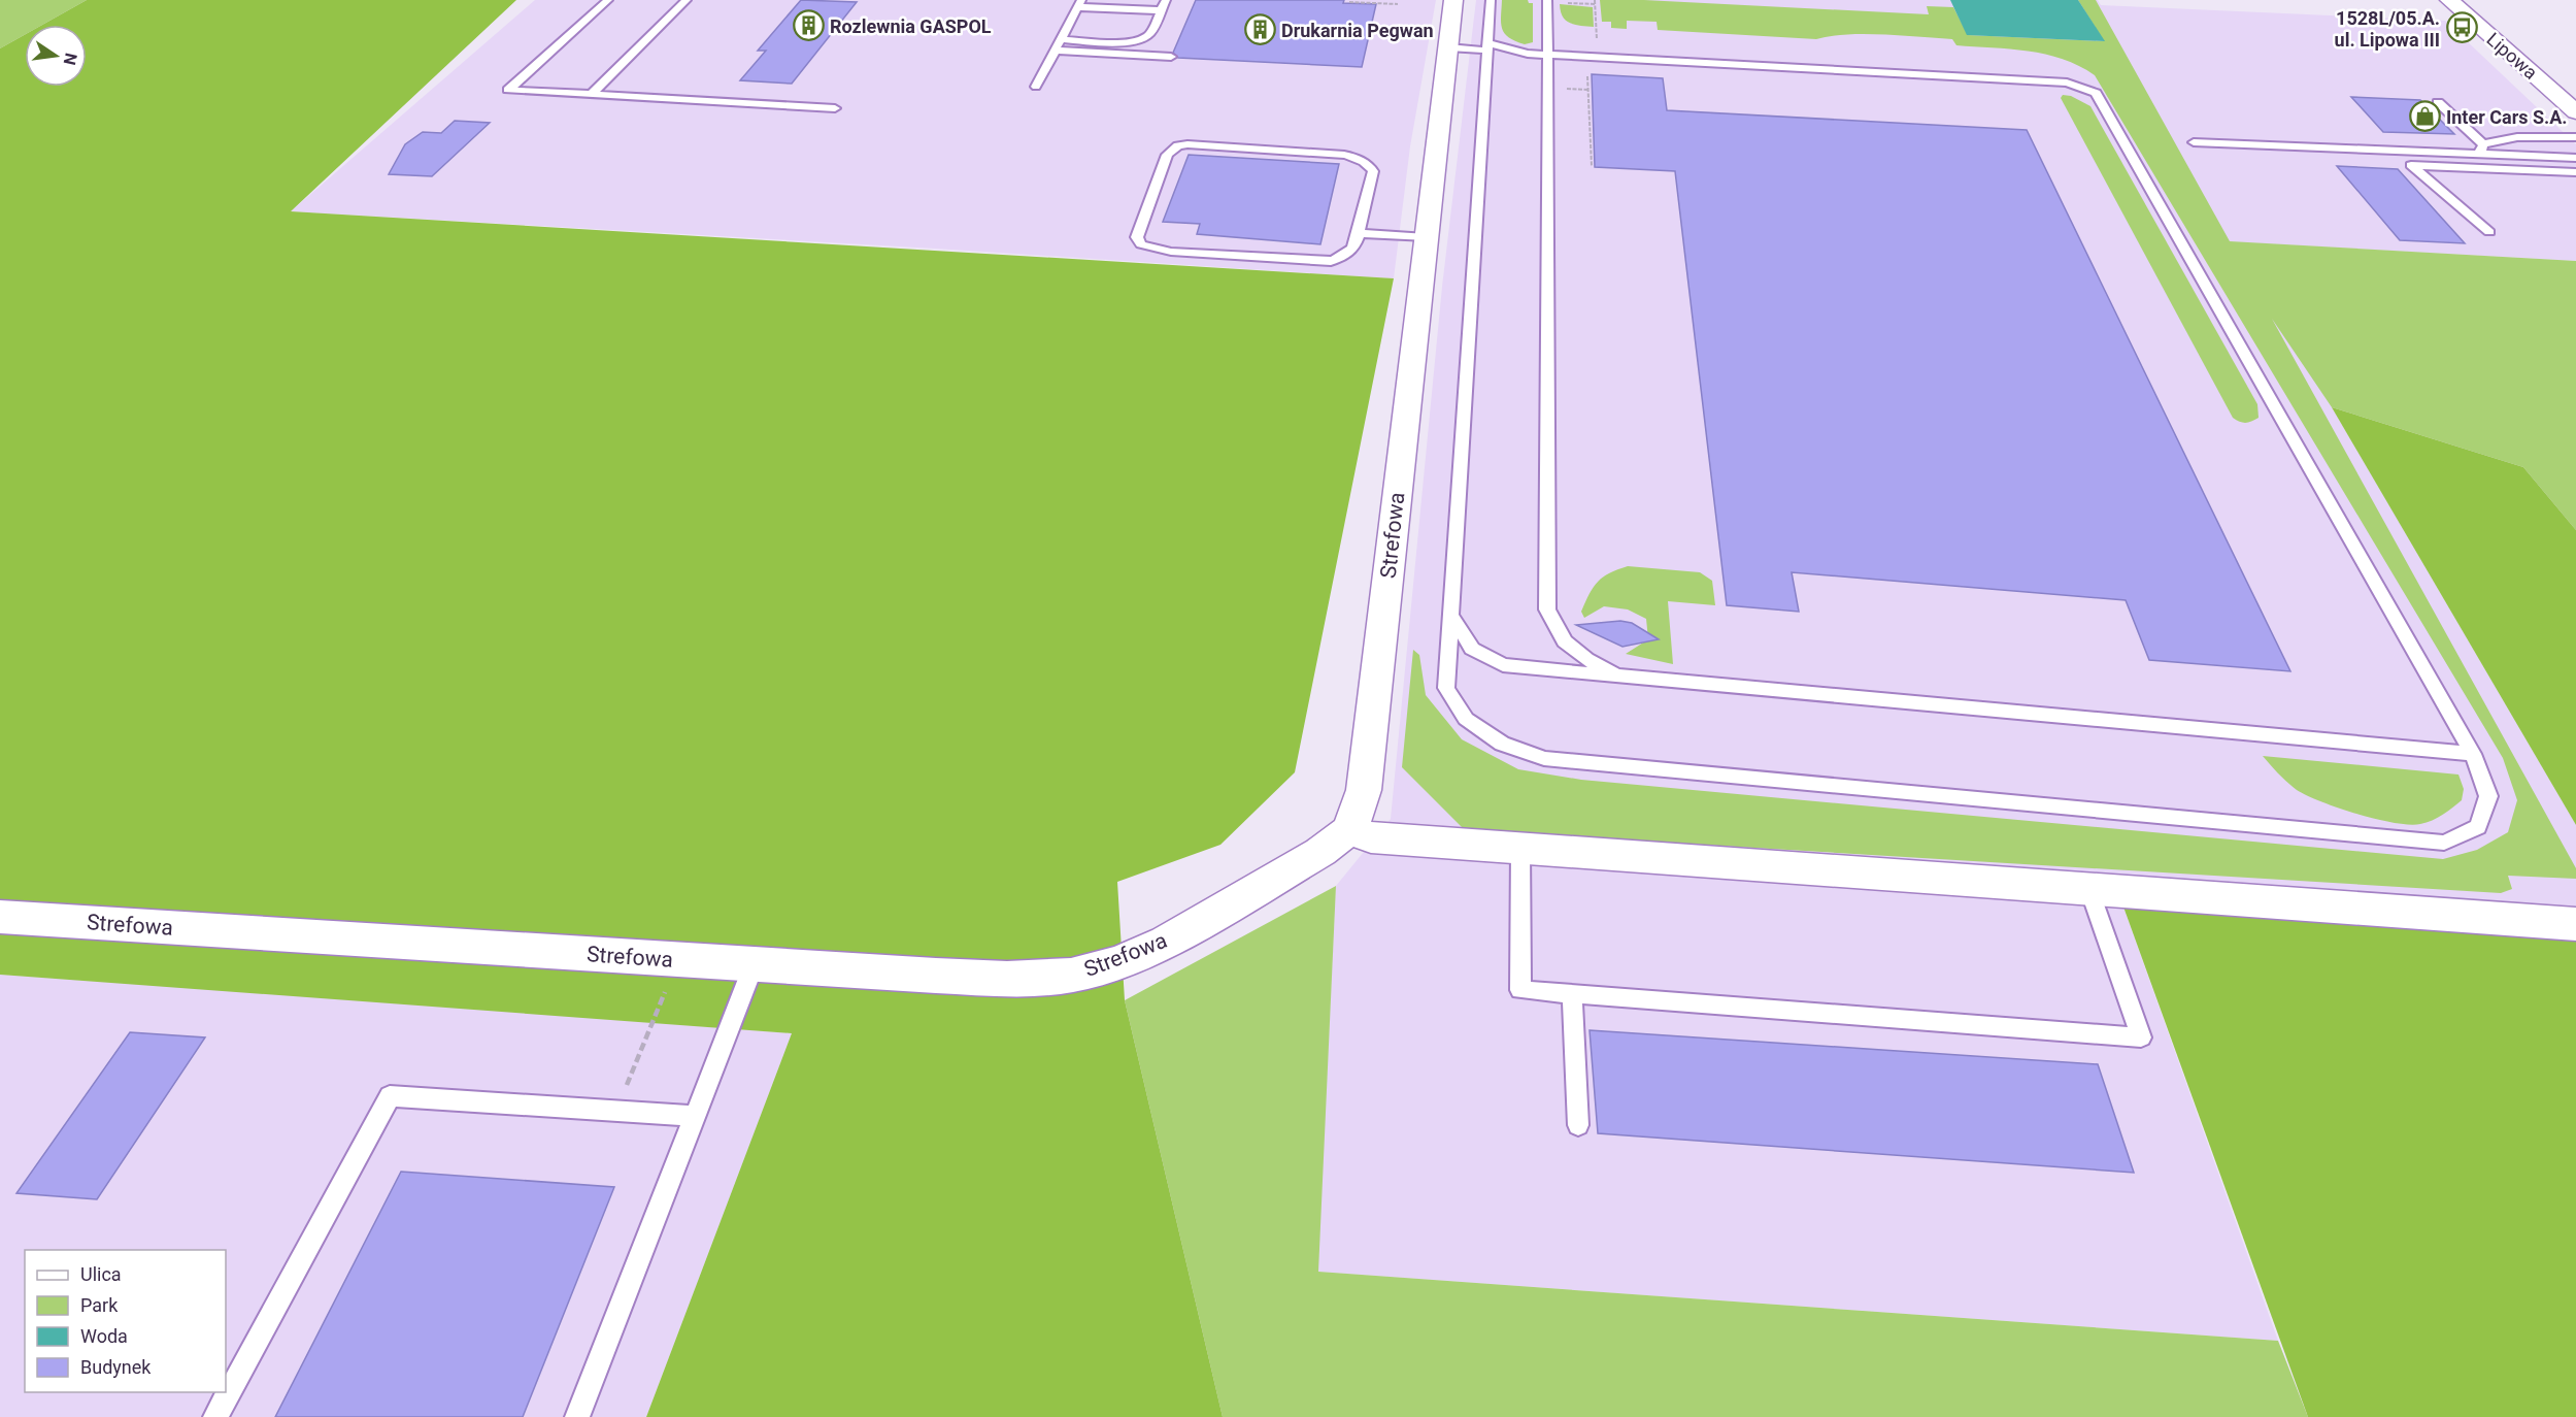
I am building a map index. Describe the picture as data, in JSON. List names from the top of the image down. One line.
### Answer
{"streets":{"street":["Lipowa","Strefowa"]},"places":{"building":["Rozlewnia GASPOL","Drukarnia Pegwan"],"bus stop":["1528L/05.A. ul. Lipowa III"],"shop":["Inter Cars S.A."]},"legend":["Ulica","Park","Woda","Budynek"],"north":"right"}
